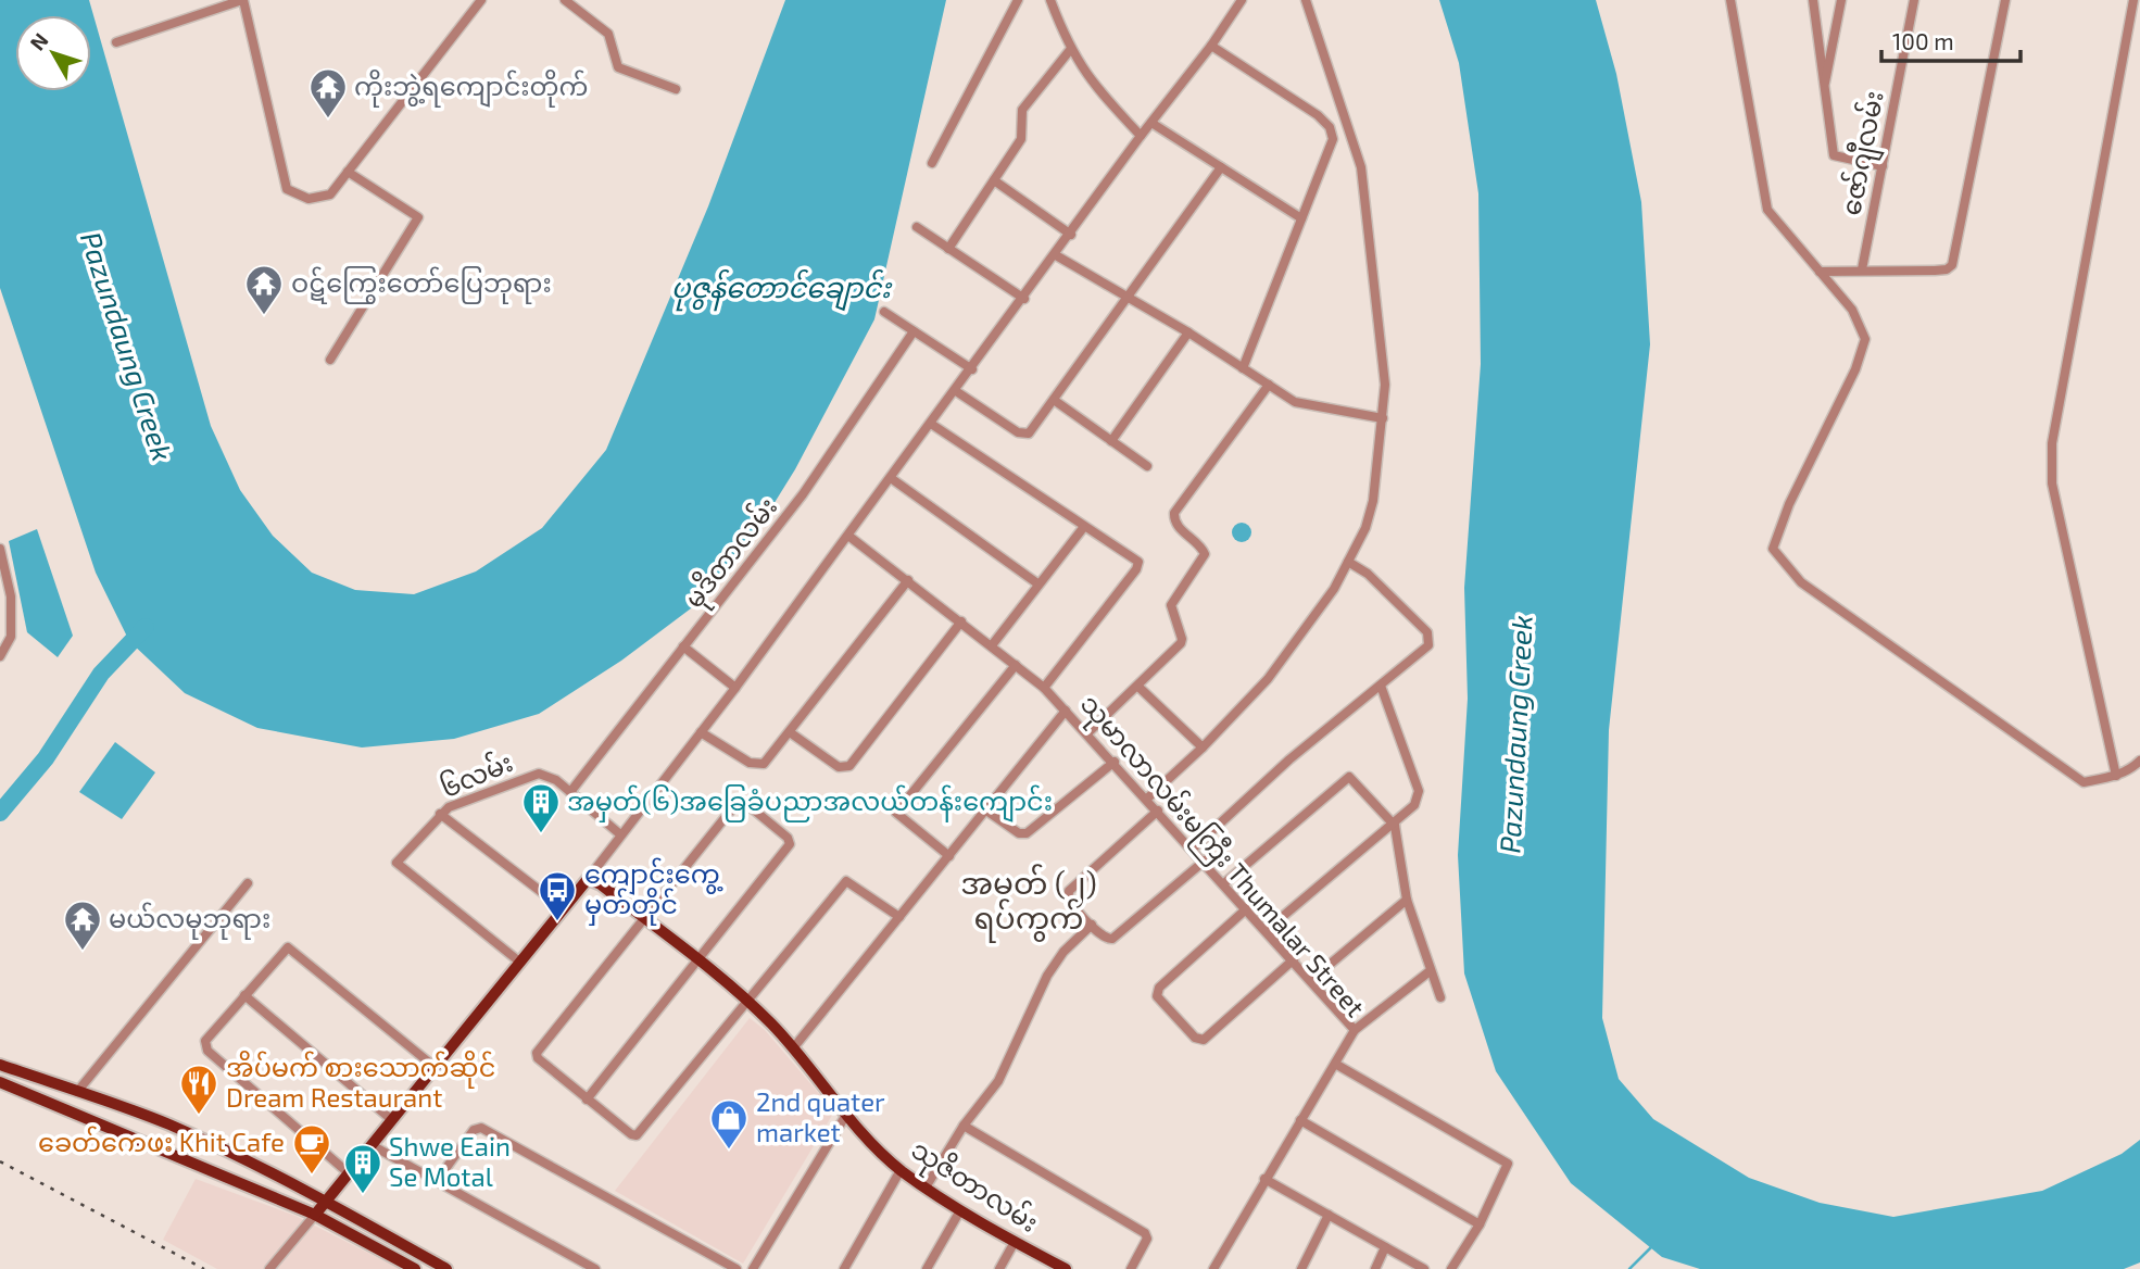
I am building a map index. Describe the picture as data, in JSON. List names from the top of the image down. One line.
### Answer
{"streets":{"main road":["သုဇိတာလမ်း"],"street":["ဇော်ဂျီလမ်း","မုဒိတာလမ်း","၆လမ်း","သုမာလာလမ်းမကြီး Thumalar Street"]},"crossings":[["မုဒိတာလမ်း","၆လမ်း"]],"districts":["အမှတ် (၂) ရပ်ကွက်"],"water":["ပုဇွန်တောင်ချောင်း","Pazundaung Creek"],"places":{"temple":["ကိုးဘွဲ့ရကျောင်းတိုက်","ဝဋ်ကြွေးတော်ပြေဘုရား","မယ်လမုဘုရား"],"building":["အမှတ်(၆)အခြေခံပညာအလယ်တန်းကျောင်း","Shwe Eain Se Motal"],"bus stop":["ကျောင်းကွေ့ မှတ်တိုင်"],"restaurant":["အိပ်မက် စားသောက်ဆိုင် Dream Restaurant"],"shop":["2nd quater market"],"cafe":["ခေတ်ကေဖး Khit Cafe"]},"scale_bar":"100 m","north":"top left"}
